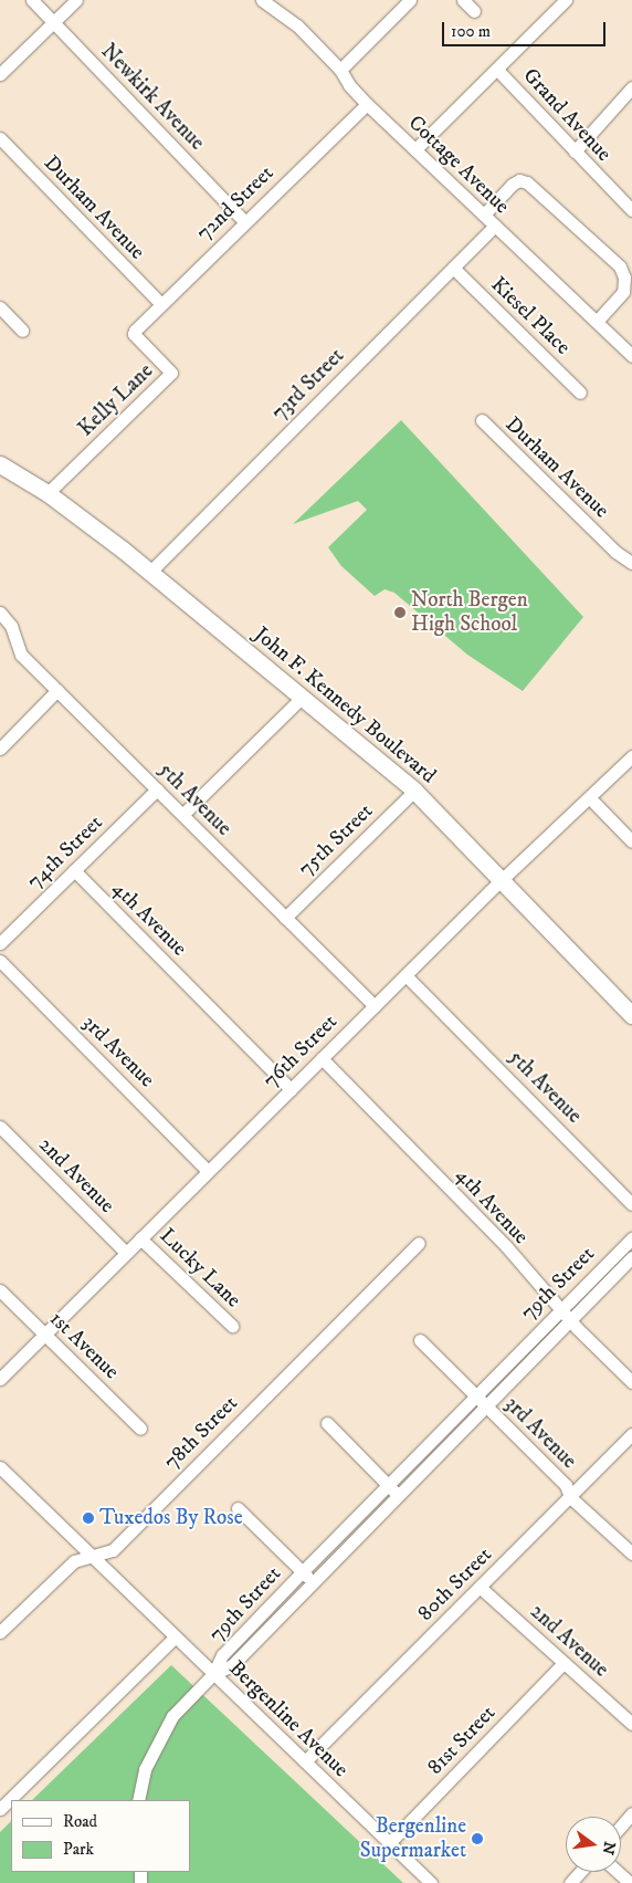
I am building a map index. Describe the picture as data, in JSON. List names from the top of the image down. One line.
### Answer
{"streets":{"main road":["John F. Kennedy Boulevard"],"street":["Newkirk Avenue","Grand Avenue","Cottage Avenue","72nd Street","Durham Avenue","Kiesel Place","73rd Street","Kelly Lane","5th Avenue","75th Street","74th Street","4th Avenue","3rd Avenue","76th Street","2nd Avenue","Lucky Lane","79th Street","1st Avenue","78th Street","80th Street","Bergenline Avenue","81st Street"]},"crossings":[["Newkirk Avenue","72nd Street"],["Cottage Avenue","72nd Street"],["Cottage Avenue","73rd Street"],["72nd Street","Durham Avenue"],["72nd Street","Kelly Lane"],["Kiesel Place","73rd Street"],["73rd Street","John F. Kennedy Boulevard"],["Kelly Lane","John F. Kennedy Boulevard"],["John F. Kennedy Boulevard","75th Street"],["John F. Kennedy Boulevard","76th Street"],["5th Avenue","75th Street"],["5th Avenue","74th Street"],["5th Avenue","76th Street"],["74th Street","4th Avenue"],["4th Avenue","76th Street"],["4th Avenue","79th Street"],["3rd Avenue","76th Street"],["3rd Avenue","79th Street"],["3rd Avenue","80th Street"],["76th Street","2nd Avenue"],["76th Street","Lucky Lane"],["76th Street","1st Avenue"],["2nd Avenue","80th Street"],["2nd Avenue","81st Street"],["79th Street","Bergenline Avenue"],["78th Street","Bergenline Avenue"],["80th Street","Bergenline Avenue"],["Bergenline Avenue","81st Street"]],"places":["North Bergen High School","Tuxedos By Rose","Bergenline Supermarket"],"legend":["Road","Park"],"scale_bar":"100 m","north":"right"}
